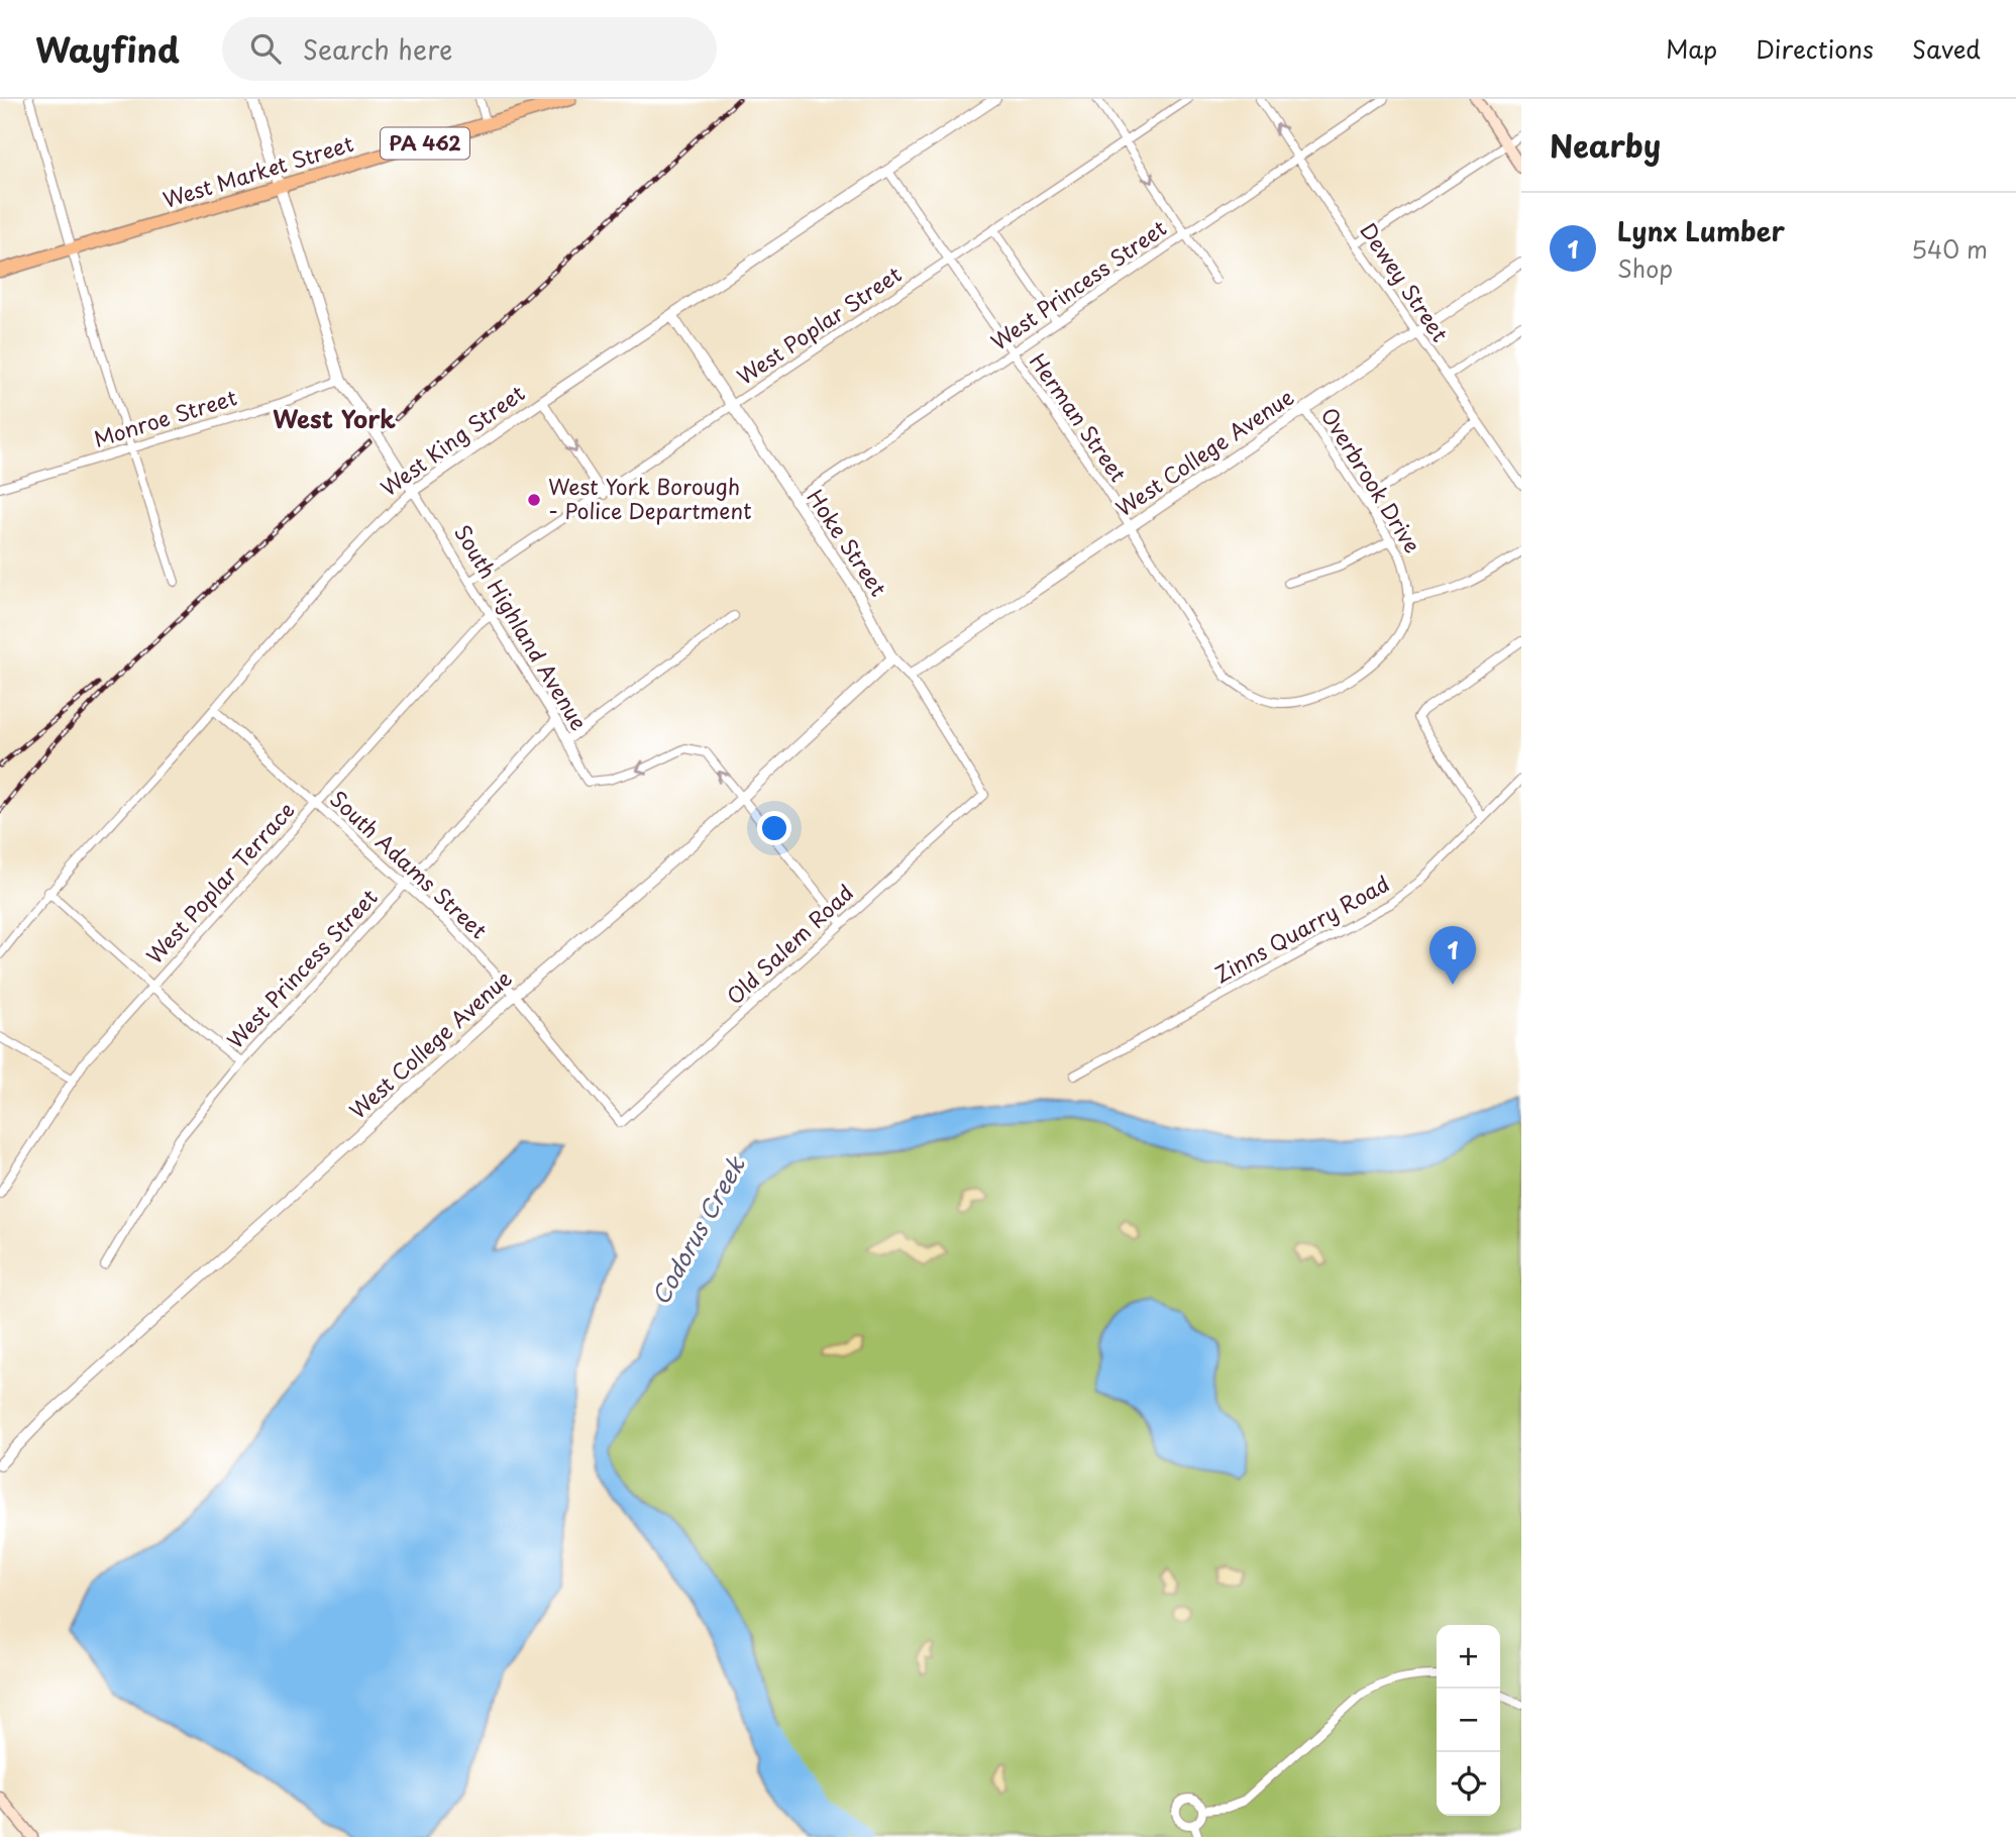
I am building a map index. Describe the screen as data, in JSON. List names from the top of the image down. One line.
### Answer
{"streets":{"main road":["PA 462","West Market Street"],"street":["Dewey Street","West Princess Street","West Poplar Street","Herman Street","Monroe Street","West King Street","West College Avenue","Overbrook Drive","Hoke Street","South Highland Avenue","South Adams Street","West Poplar Terrace","Zinns Quarry Road","Old Salem Road"]},"crossings":[["West Market Street","South Highland Avenue"],["Dewey Street","West Princess Street"],["Dewey Street","West College Avenue"],["West Princess Street","Herman Street"],["West Princess Street","Hoke Street"],["West Princess Street","South Highland Avenue"],["West Princess Street","South Adams Street"],["West Poplar Street","Herman Street"],["West Poplar Street","Hoke Street"],["West Poplar Street","South Highland Avenue"],["Herman Street","West King Street"],["Herman Street","West College Avenue"],["Herman Street","Overbrook Drive"],["Monroe Street","South Highland Avenue"],["West King Street","Hoke Street"],["West King Street","South Highland Avenue"],["West King Street","South Adams Street"],["West College Avenue","Overbrook Drive"],["West College Avenue","Hoke Street"],["West College Avenue","South Highland Avenue"],["West College Avenue","South Adams Street"],["Hoke Street","Old Salem Road"],["South Highland Avenue","West Poplar Terrace"],["South Highland Avenue","Old Salem Road"],["South Adams Street","West Poplar Terrace"],["South Adams Street","Old Salem Road"]],"districts":["West York"],"water":["Codorus Creek"],"places":["West York Borough - Police Department"],"page":{"header":"Wayfind","search":"Search here","nav":["Map","Directions","Saved"],"heading":"Nearby","list":[{"mark":"1","name":"Lynx Lumber","note":"Shop","value":"540 m"}],"pins":"1","map_buttons":["+","−"]}}
